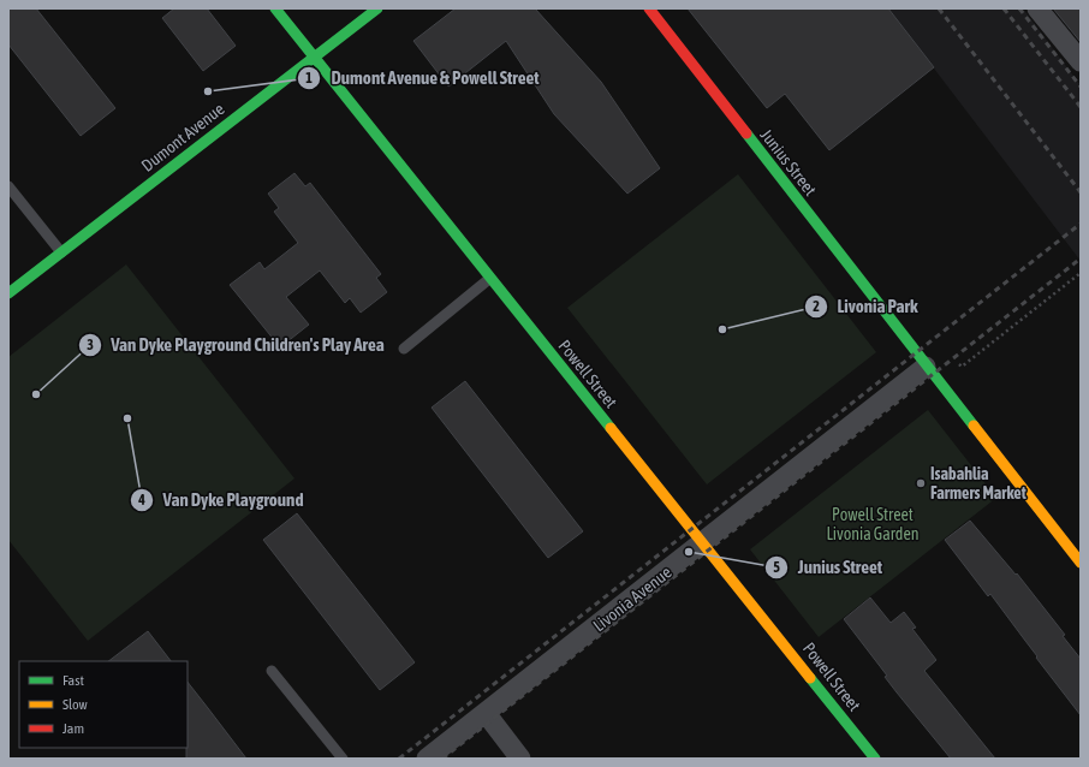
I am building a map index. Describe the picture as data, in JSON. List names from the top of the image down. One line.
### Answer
{"streets":{"street":["Dumont Avenue","Junius Street","Powell Street","Livonia Avenue"]},"crossings":[["Dumont Avenue","Powell Street"],["Junius Street","Livonia Avenue"],["Powell Street","Livonia Avenue"]],"parks":["Powell Street Livonia Garden"],"places":["Dumont Avenue & Powell Street","Livonia Park","Van Dyke Playground Children's Play Area","Van Dyke Playground","Isabahlia Farmers Market","Junius Street"],"legend":["Fast","Slow","Jam"]}
